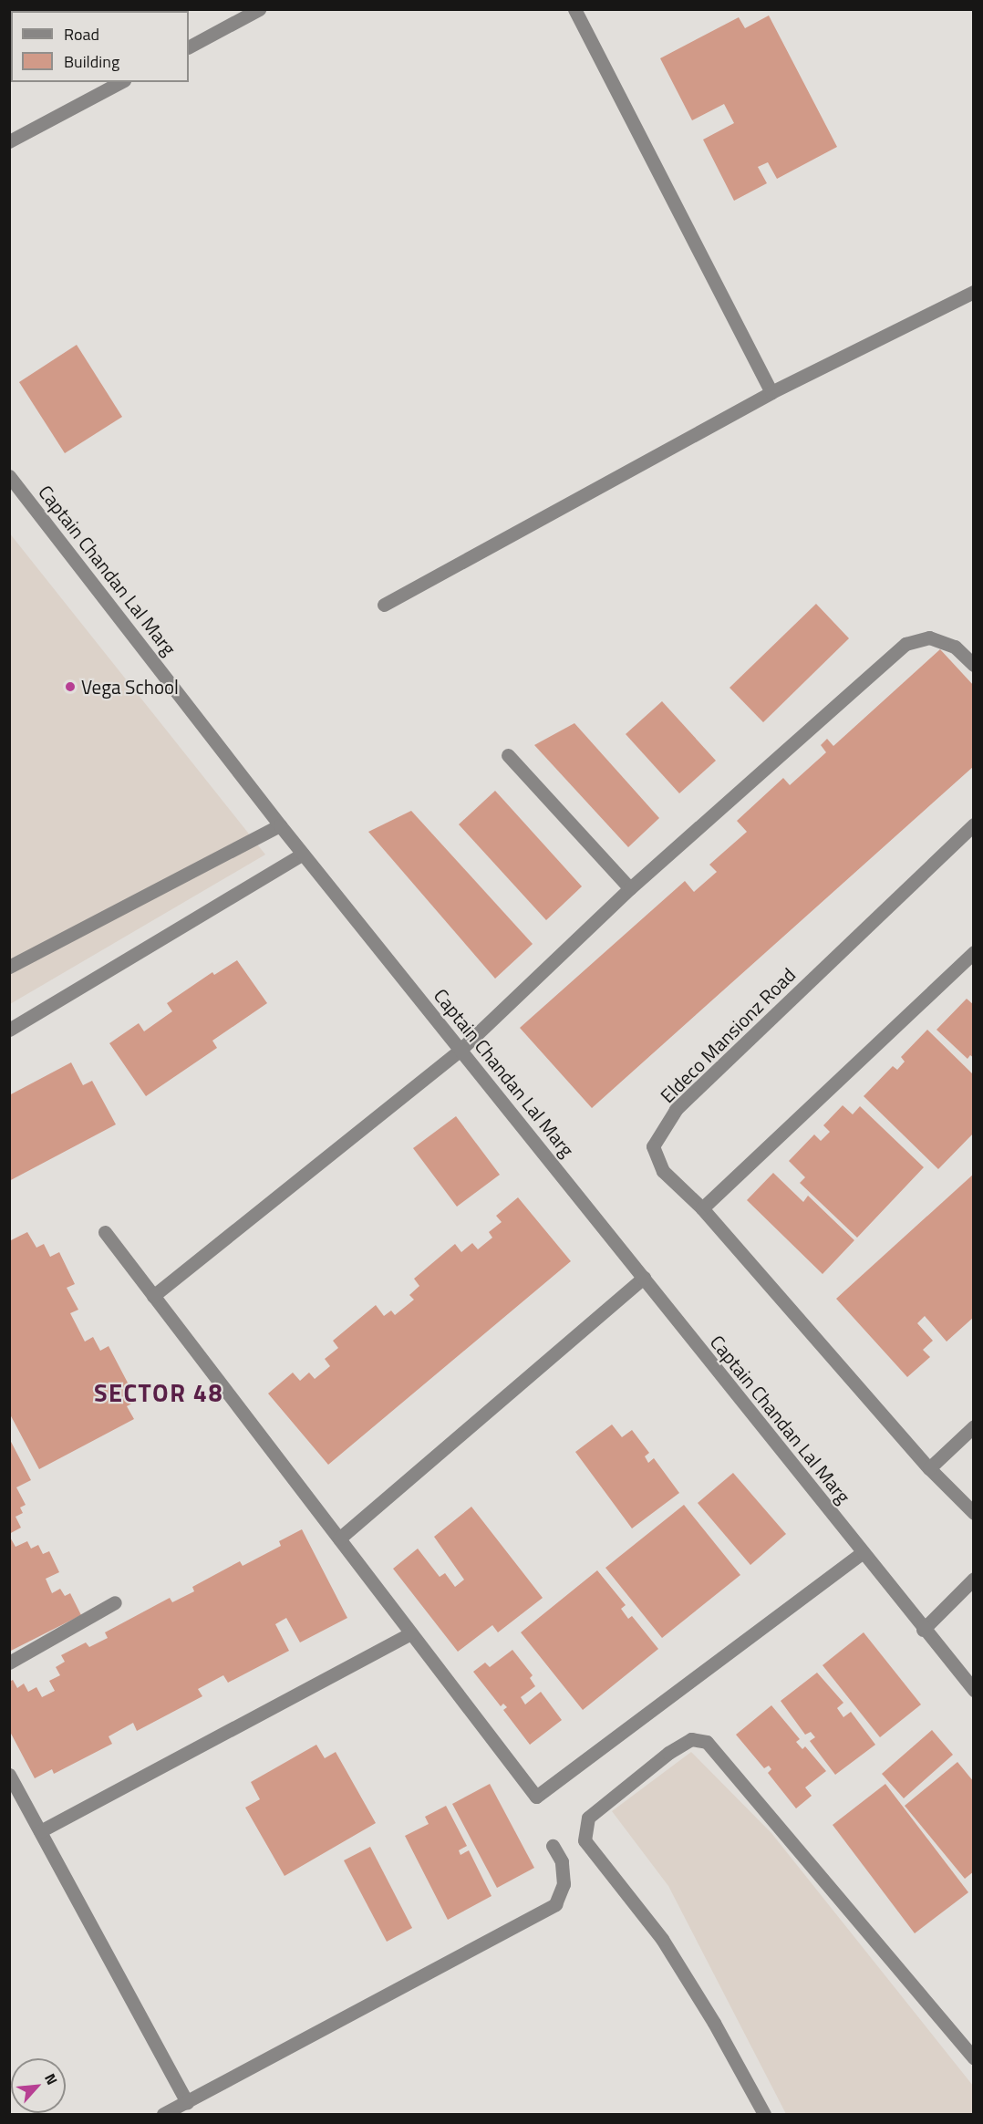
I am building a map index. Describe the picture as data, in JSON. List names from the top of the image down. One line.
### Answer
{"streets":{"street":["Captain Chandan Lal Marg","Eldeco Mansionz Road"]},"districts":["SECTOR 48"],"places":["Vega School"],"legend":["Road","Building"],"north":"top right"}
